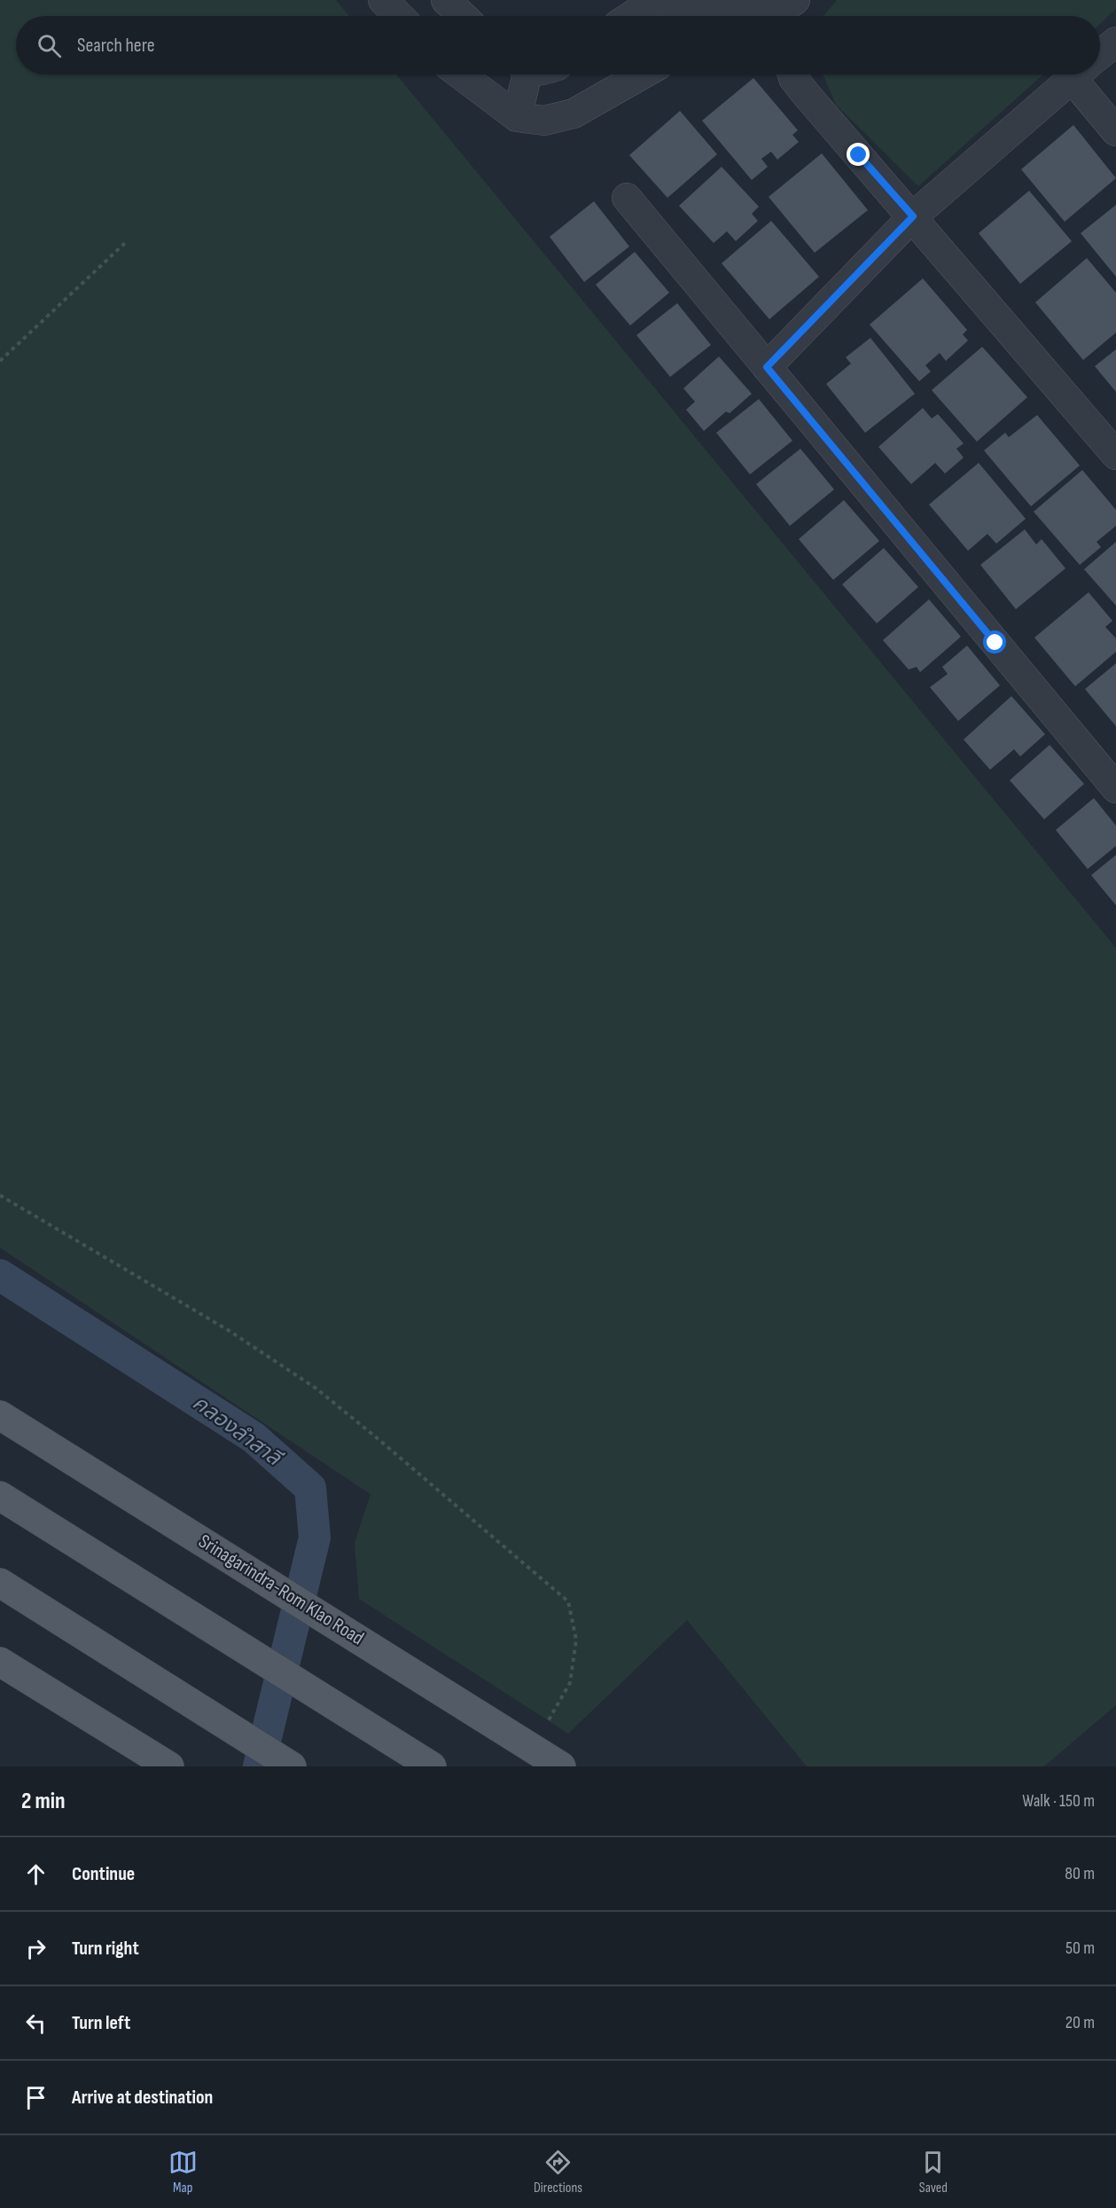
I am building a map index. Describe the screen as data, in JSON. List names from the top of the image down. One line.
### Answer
{"streets":{"main road":["Srinagarindra-Rom Klao Road"]},"water":["คลองลำสาลี"],"page":{"search":"Search here","heading":["2 min","Walk · 150 m"],"list":[["Continue","80 m"],["Turn right","50 m"],["Turn left","20 m"],"Arrive at destination"],"nav":["Map","Directions","Saved"]}}
